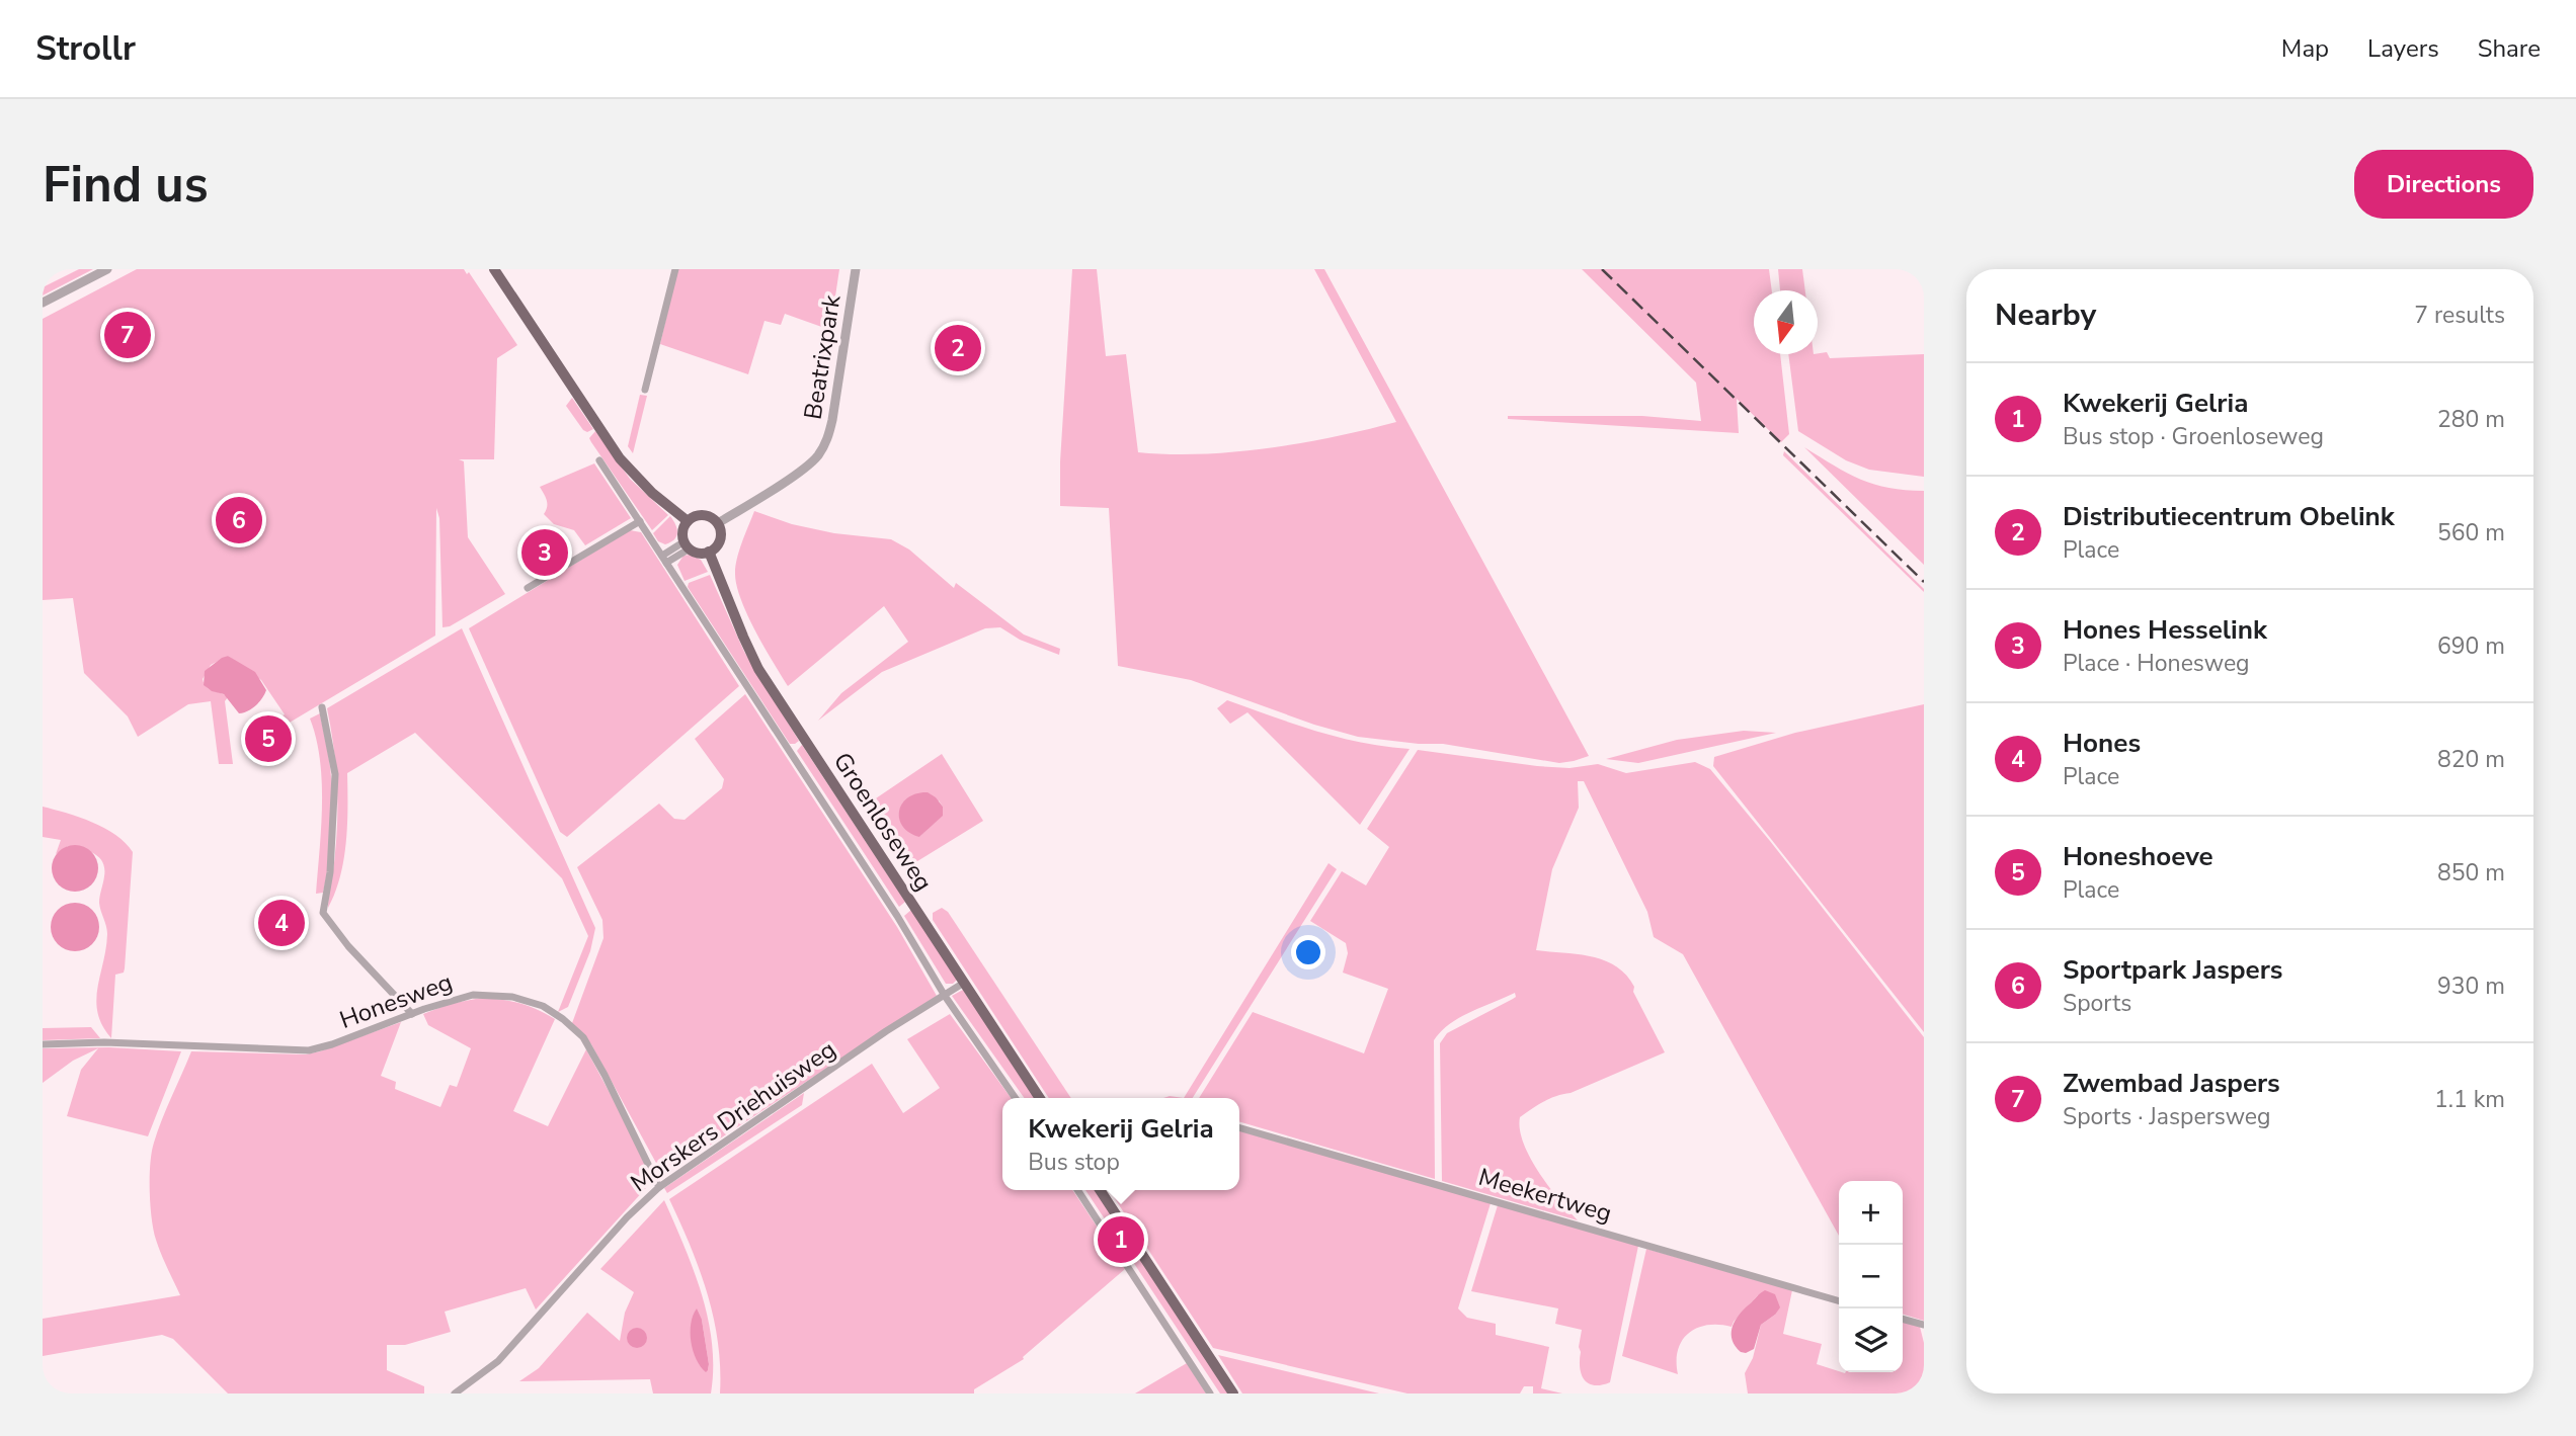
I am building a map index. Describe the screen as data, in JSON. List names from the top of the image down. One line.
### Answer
{"streets":{"main road":["Groenloseweg"],"street":["Beatrixpark","Honesweg","Morskers Driehuisweg","Meekertweg"]},"crossings":[["Beatrixpark","Groenloseweg"],["Groenloseweg","Morskers Driehuisweg"],["Honesweg","Morskers Driehuisweg"]],"north":"bottom","page":{"header":"Strollr","nav":["Map","Layers","Share"],"buttons":"Directions","title":"Find us","heading":["Nearby","7 results"],"pins":["7","2","6","3","5","4","1"],"list":[{"mark":"1","name":"Kwekerij Gelria","note":"Bus stop · Groenloseweg","value":"280 m"},{"mark":"2","name":"Distributiecentrum Obelink","note":"Place","value":"560 m"},{"mark":"3","name":"Hones Hesselink","note":"Place · Honesweg","value":"690 m"},{"mark":"4","name":"Hones","note":"Place","value":"820 m"},{"mark":"5","name":"Honeshoeve","note":"Place","value":"850 m"},{"mark":"6","name":"Sportpark Jaspers","note":"Sports","value":"930 m"},{"mark":"7","name":"Zwembad Jaspers","note":"Sports · Jaspersweg","value":"1.1 km"}],"popup":["Kwekerij Gelria","Bus stop"],"map_buttons":["+","−"]}}
